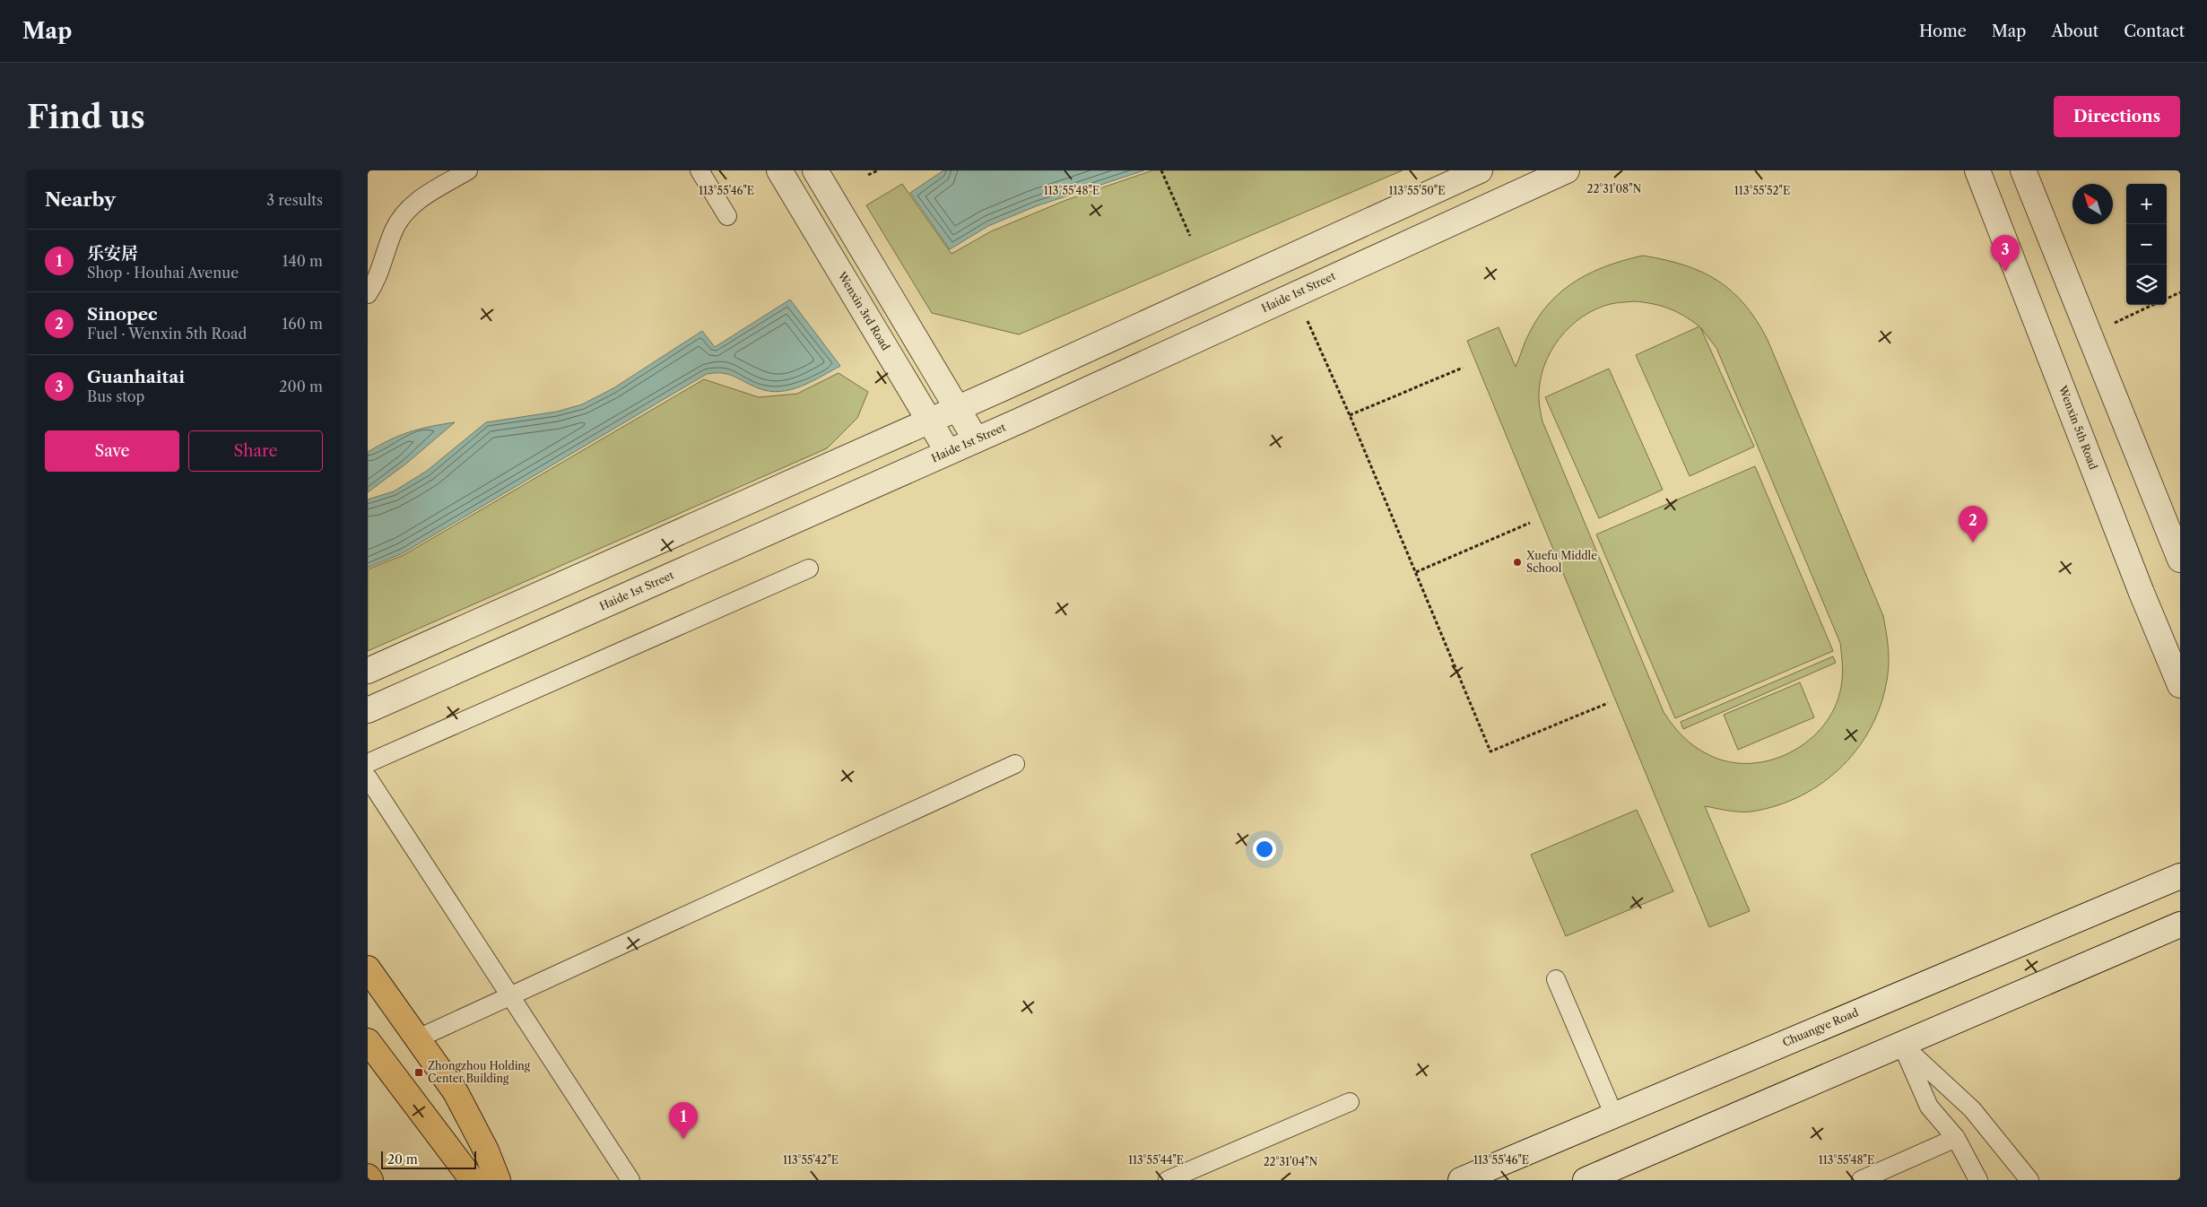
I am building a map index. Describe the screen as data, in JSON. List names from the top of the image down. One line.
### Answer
{"streets":{"street":["Haide 1st Street","Wenxin 3rd Road","Wenxin 5th Road","Chuangye Road"]},"crossings":[["Haide 1st Street","Wenxin 3rd Road"]],"places":{"other":["Xuefu Middle School"],"transit":["Zhongzhou Holding Center Building"]},"scale_bar":"20 m","north":"top left","page":{"header":"Map","nav":["Home","Map","About","Contact"],"buttons":["Directions",["Save","Share"]],"title":"Find us","heading":["Nearby","3 results"],"map_buttons":["+","−"],"list":[{"mark":"1","name":"乐安居","note":"Shop · Houhai Avenue","value":"140 m"},{"mark":"2","name":"Sinopec","note":"Fuel · Wenxin 5th Road","value":"160 m"},{"mark":"3","name":"Guanhaitai","note":"Bus stop","value":"200 m"}],"pins":["3","2","1"],"scale":"20 m"},"coordinates":["22°31'08\"N","113°55'46\"E","113°55'48\"E","113°55'50\"E","113°55'52\"E","113°55'42\"E","113°55'44\"E","22°31'04\"N"]}
